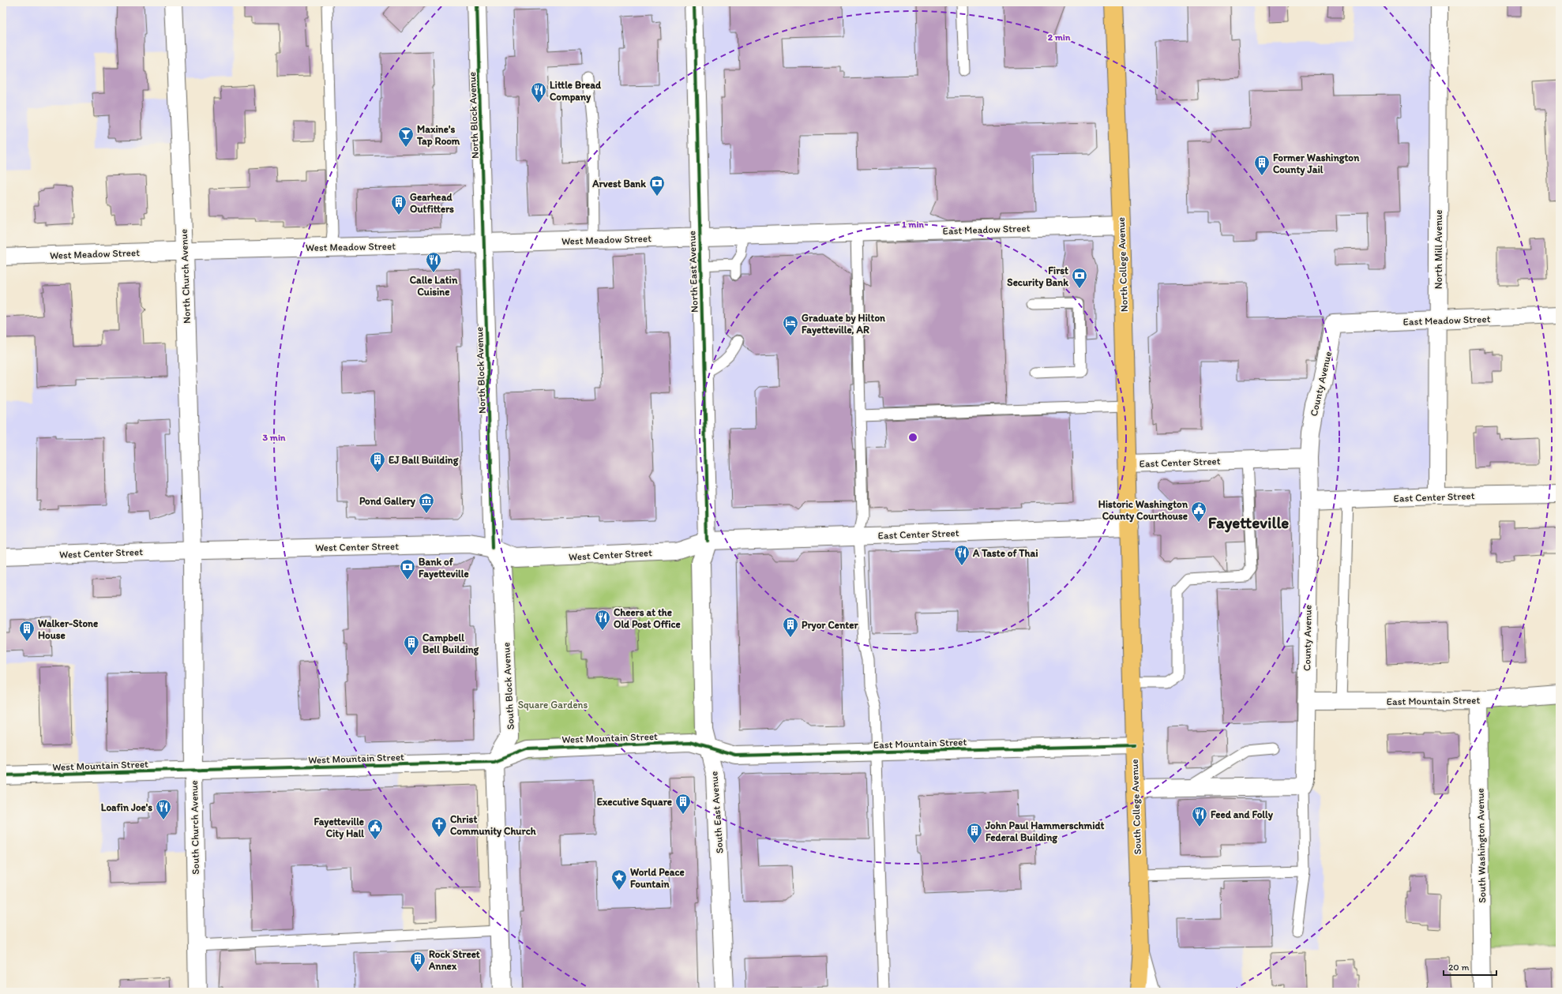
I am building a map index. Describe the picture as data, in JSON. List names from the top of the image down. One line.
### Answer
{"streets":{"main road":["North College Avenue","South College Avenue"],"street":["North Block Avenue","East Meadow Street","West Meadow Street","North Mill Avenue","North East Avenue","North Church Avenue","County Avenue","East Center Street","West Center Street","South Block Avenue","East Mountain Street","West Mountain Street","South East Avenue","South Church Avenue","South Washington Avenue"]},"crossings":[["North Block Avenue","West Meadow Street"],["North Block Avenue","West Center Street"],["North Block Avenue","South Block Avenue"],["East Meadow Street","West Meadow Street"],["East Meadow Street","North Mill Avenue"],["East Meadow Street","North College Avenue"],["East Meadow Street","North East Avenue"],["East Meadow Street","County Avenue"],["West Meadow Street","North East Avenue"],["West Meadow Street","North Church Avenue"],["North Mill Avenue","East Center Street"],["North College Avenue","East Center Street"],["North College Avenue","South College Avenue"],["North East Avenue","East Center Street"],["North East Avenue","West Center Street"],["North East Avenue","South East Avenue"],["North Church Avenue","West Center Street"],["North Church Avenue","South Church Avenue"],["County Avenue","East Center Street"],["County Avenue","East Mountain Street"],["East Center Street","West Center Street"],["East Center Street","South College Avenue"],["East Center Street","South East Avenue"],["West Center Street","South Block Avenue"],["West Center Street","South East Avenue"],["West Center Street","South Church Avenue"],["South Block Avenue","West Mountain Street"],["East Mountain Street","West Mountain Street"],["East Mountain Street","South College Avenue"],["East Mountain Street","South East Avenue"],["East Mountain Street","South Washington Avenue"],["West Mountain Street","South East Avenue"],["West Mountain Street","South Church Avenue"]],"districts":["Fayetteville"],"parks":["Square Gardens"],"places":{"restaurant":["Little Bread Company","Calle Latin Cuisine","A Taste of Thai","Cheers at the Old Post Office","Loafin Joe's","Feed and Folly"],"bar":["Maxine's Tap Room"],"building":["Former Washington County Jail","Gearhead Outfitters","EJ Ball Building","Pryor Center","Walker-Stone House","Campbell Bell Building","Executive Square","John Paul Hammerschmidt Federal Building","Rock Street Annex"],"bank":["Arvest Bank","First Security Bank","Bank of Fayetteville"],"hotel":["Graduate by Hilton Fayetteville, AR"],"museum":["Pond Gallery"],"public building":["Historic Washington County Courthouse","Fayetteville City Hall"],"church":["Christ Community Church"],"place":["World Peace Fountain"]},"scale_bar":"20 m","rings":["2 min","1 min","3 min"]}
